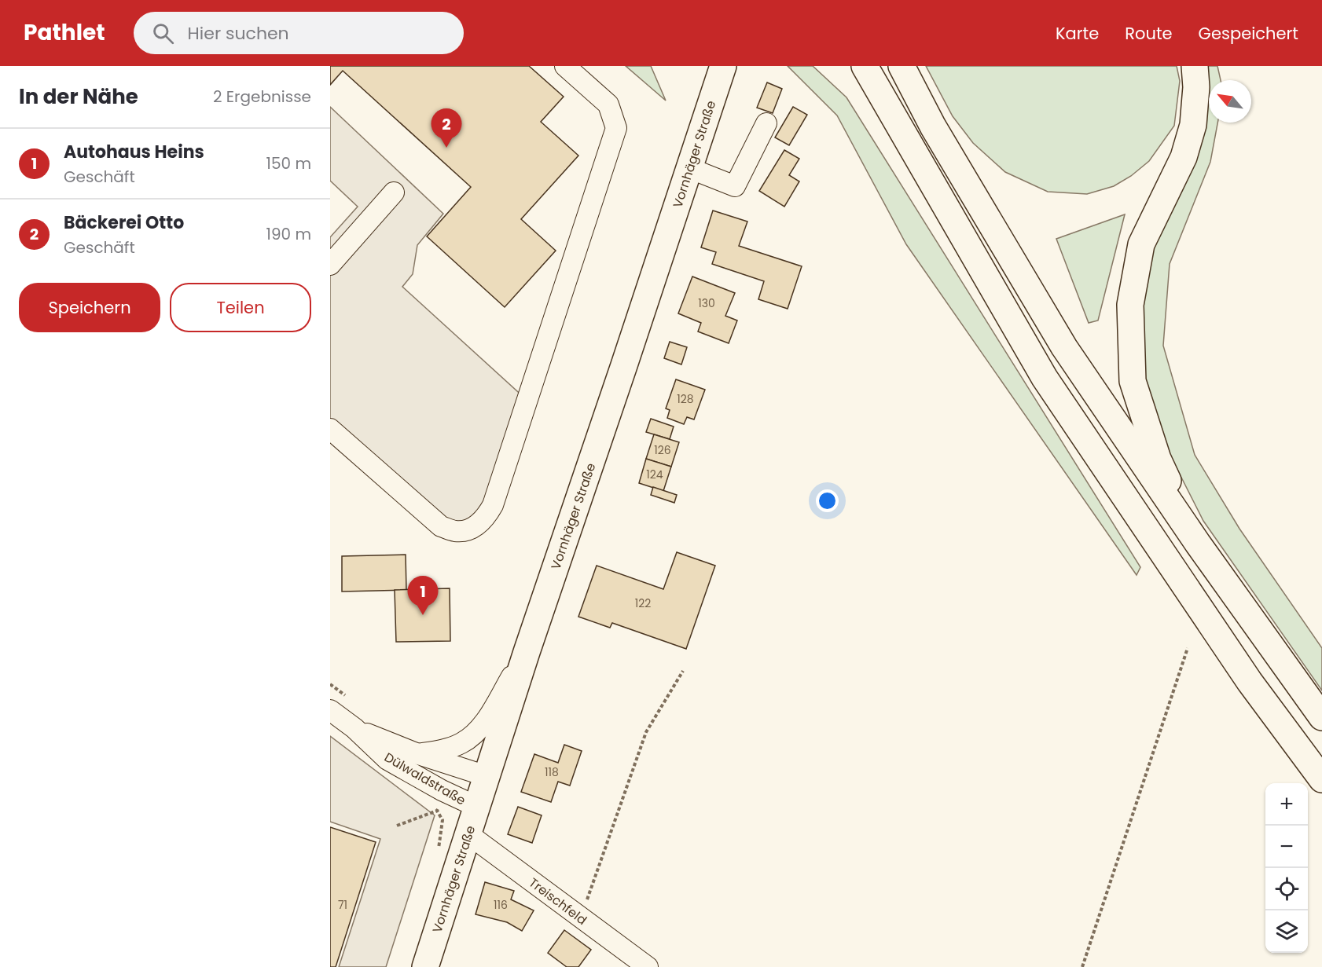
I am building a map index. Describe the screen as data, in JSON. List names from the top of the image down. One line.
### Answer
{"streets":{"main road":["Vornhäger Straße"],"street":["Dülwaldstraße","Treischfeld"]},"crossings":[["Vornhäger Straße","Dülwaldstraße"],["Vornhäger Straße","Treischfeld"]],"house_numbers":["130","128","126","124","122","118","71","116"],"north":"top left","page":{"header":"Pathlet","search":"Hier suchen","nav":["Karte","Route","Gespeichert"],"heading":["In der Nähe","2 Ergebnisse"],"pins":["2","1"],"list":[{"mark":"1","name":"Autohaus Heins","note":"Geschäft","value":"150 m"},{"mark":"2","name":"Bäckerei Otto","note":"Geschäft","value":"190 m"}],"buttons":["Speichern","Teilen"],"map_buttons":["+","−"]}}
